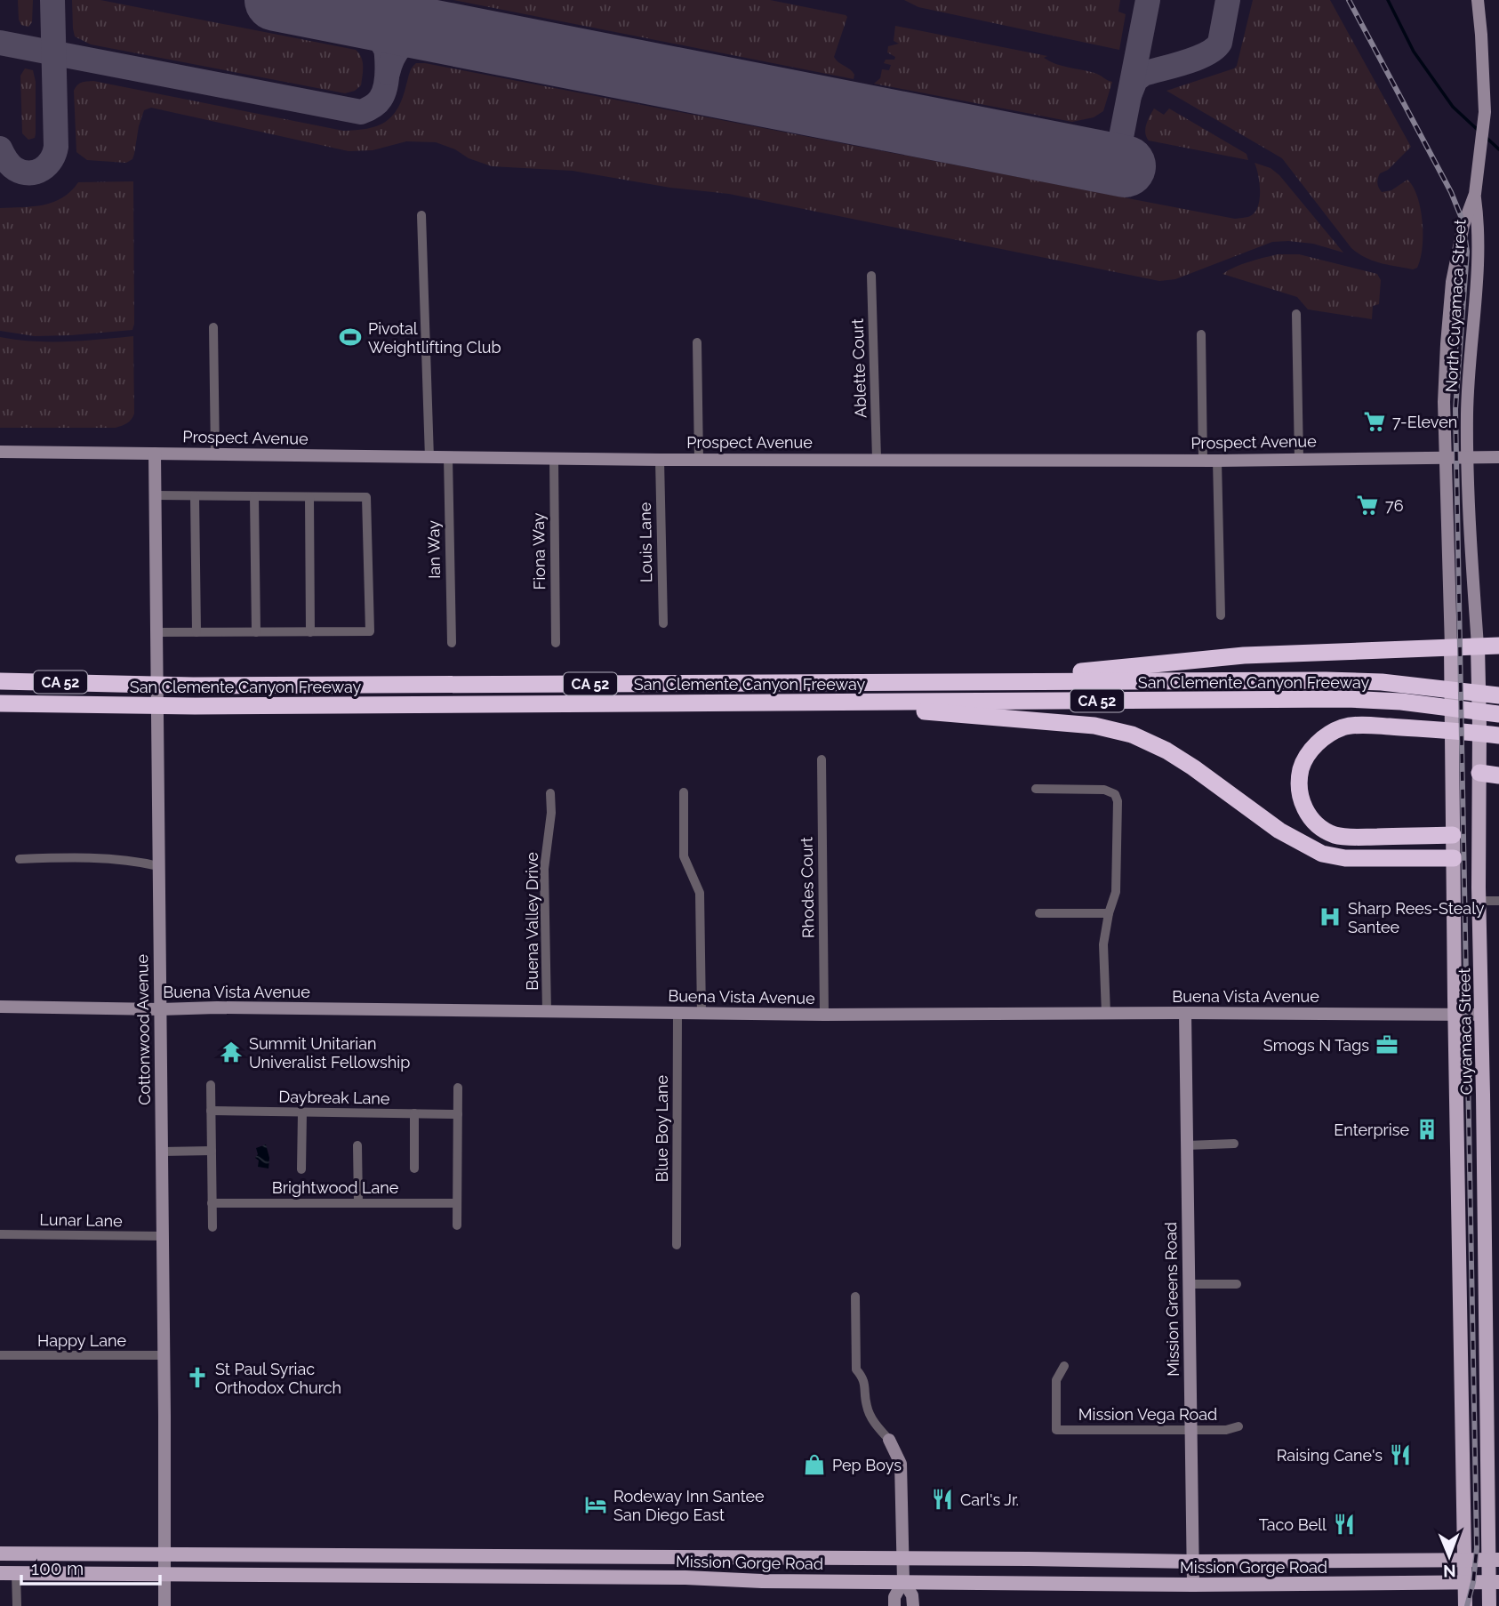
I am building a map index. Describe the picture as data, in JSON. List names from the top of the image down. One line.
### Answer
{"streets":{"highway":["CA 52","San Clemente Canyon Freeway"],"main road":["Cuyamaca Street","Mission Gorge Road"],"street":["North Cuyamaca Street","Ablette Court","Prospect Avenue","Louis Lane","Ian Way","Fiona Way","Rhodes Court","Buena Valley Drive","Buena Vista Avenue","Cottonwood Avenue","Daybreak Lane","Blue Boy Lane","Brightwood Lane","Lunar Lane","Mission Greens Road","Happy Lane","Mission Vega Road"]},"crossings":[["North Cuyamaca Street","Prospect Avenue"],["North Cuyamaca Street","Cuyamaca Street"],["Ablette Court","Prospect Avenue"],["Prospect Avenue","Louis Lane"],["Prospect Avenue","Ian Way"],["Prospect Avenue","Fiona Way"],["Prospect Avenue","Cottonwood Avenue"],["Prospect Avenue","Cuyamaca Street"],["Rhodes Court","Buena Vista Avenue"],["Buena Valley Drive","Buena Vista Avenue"],["Buena Vista Avenue","Cottonwood Avenue"],["Buena Vista Avenue","Cuyamaca Street"],["Buena Vista Avenue","Blue Boy Lane"],["Buena Vista Avenue","Mission Greens Road"],["Cottonwood Avenue","Lunar Lane"],["Cottonwood Avenue","Happy Lane"],["Cottonwood Avenue","Mission Gorge Road"],["Cuyamaca Street","Mission Gorge Road"],["Mission Greens Road","Mission Vega Road"],["Mission Greens Road","Mission Gorge Road"]],"places":{"sports":["Pivotal Weightlifting Club"],"supermarket":["7-Eleven","76"],"hospital":["Sharp Rees-Stealy Santee"],"office":["Smogs N Tags"],"temple":["Summit Unitarian Univeralist Fellowship"],"building":["Enterprise"],"church":["St Paul Syriac Orthodox Church"],"restaurant":["Raising Cane's","Carl's Jr.","Taco Bell"],"shop":["Pep Boys"],"hotel":["Rodeway Inn Santee San Diego East"]},"scale_bar":"100 m","north":"bottom"}
